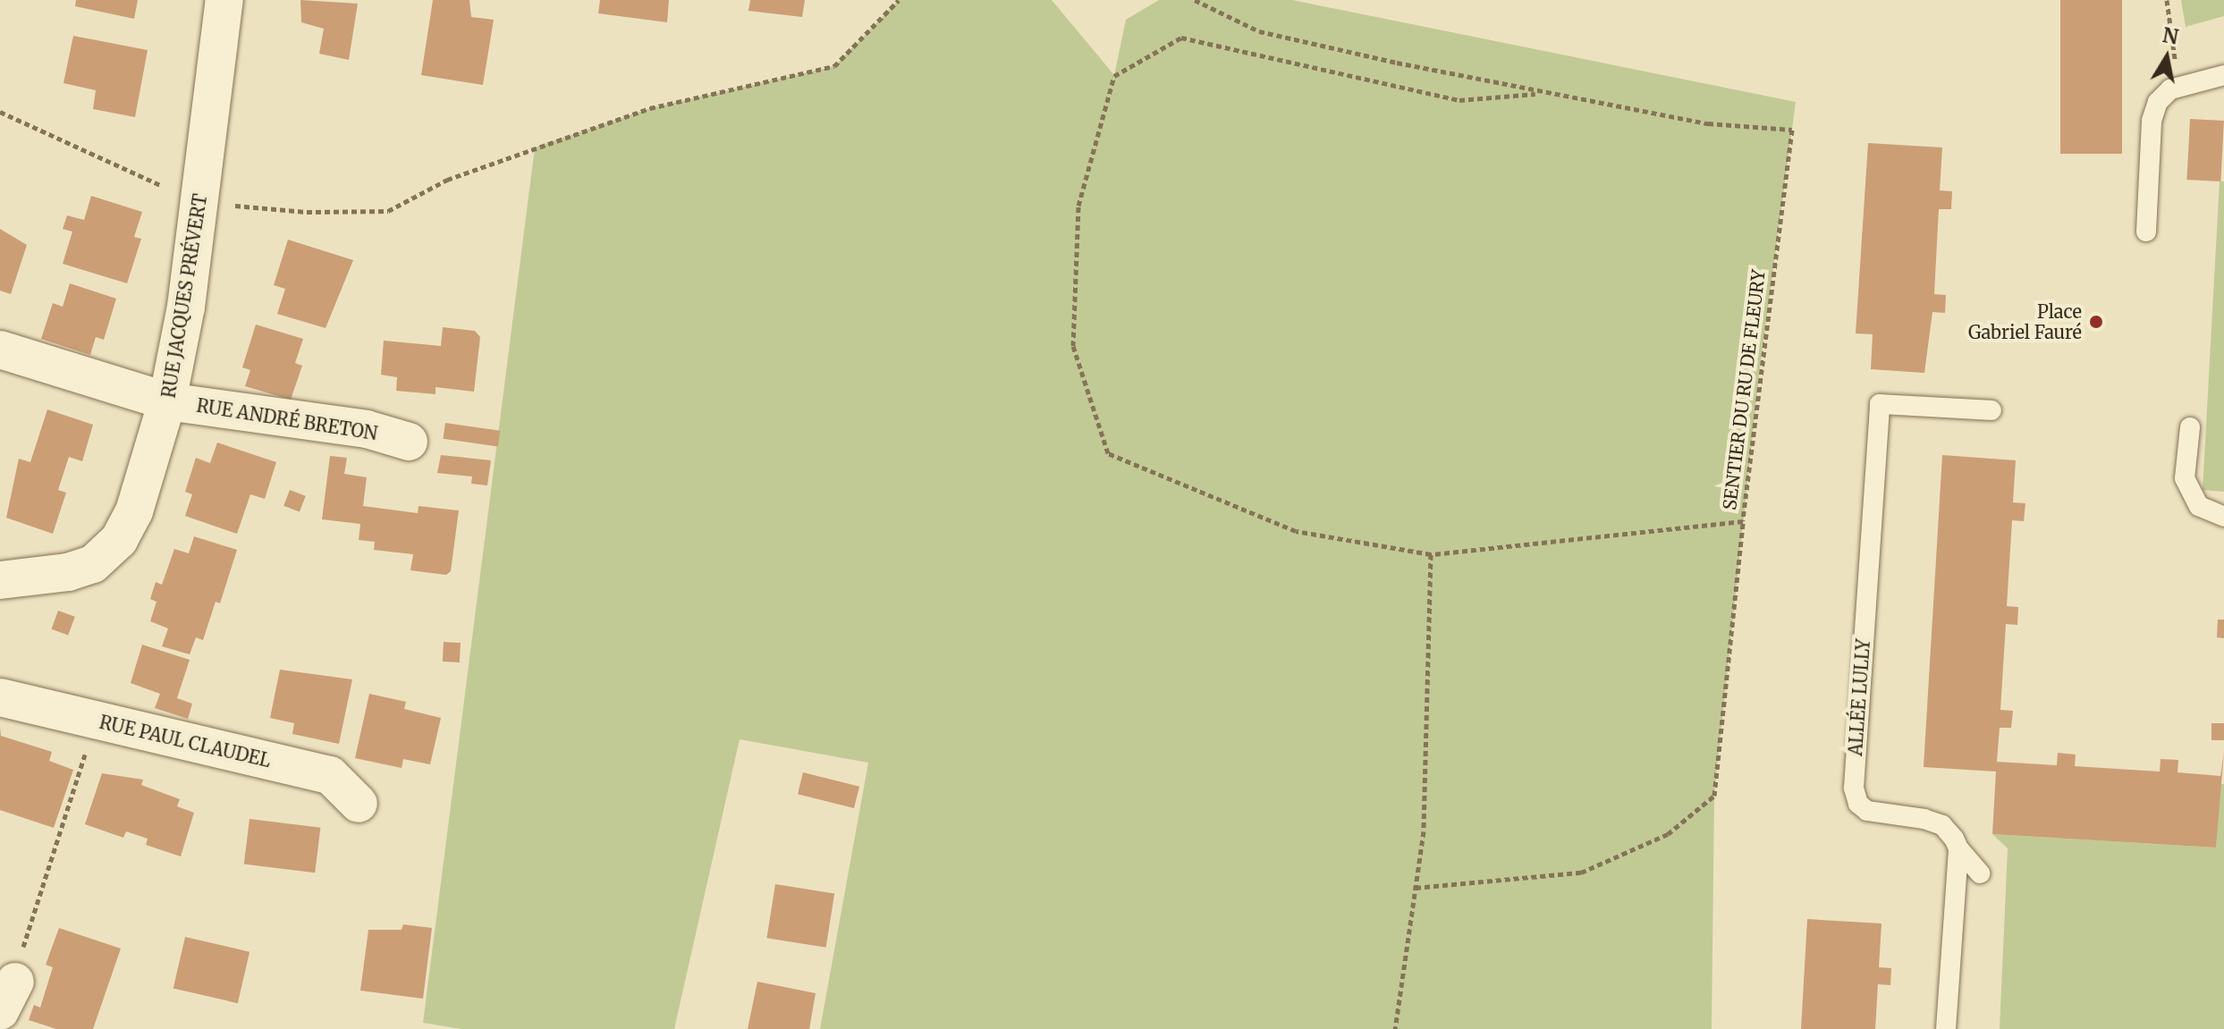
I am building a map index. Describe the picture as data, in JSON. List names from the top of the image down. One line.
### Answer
{"streets":{"street":["RUE JACQUES PRÉVERT","RUE ANDRÉ BRETON","RUE PAUL CLAUDEL"],"lane":["ALLÉE LULLY"],"path":["SENTIER DU RU DE FLEURY"]},"crossings":[["RUE JACQUES PRÉVERT","RUE ANDRÉ BRETON"]],"places":["Place Gabriel Fauré"],"north":"top"}
